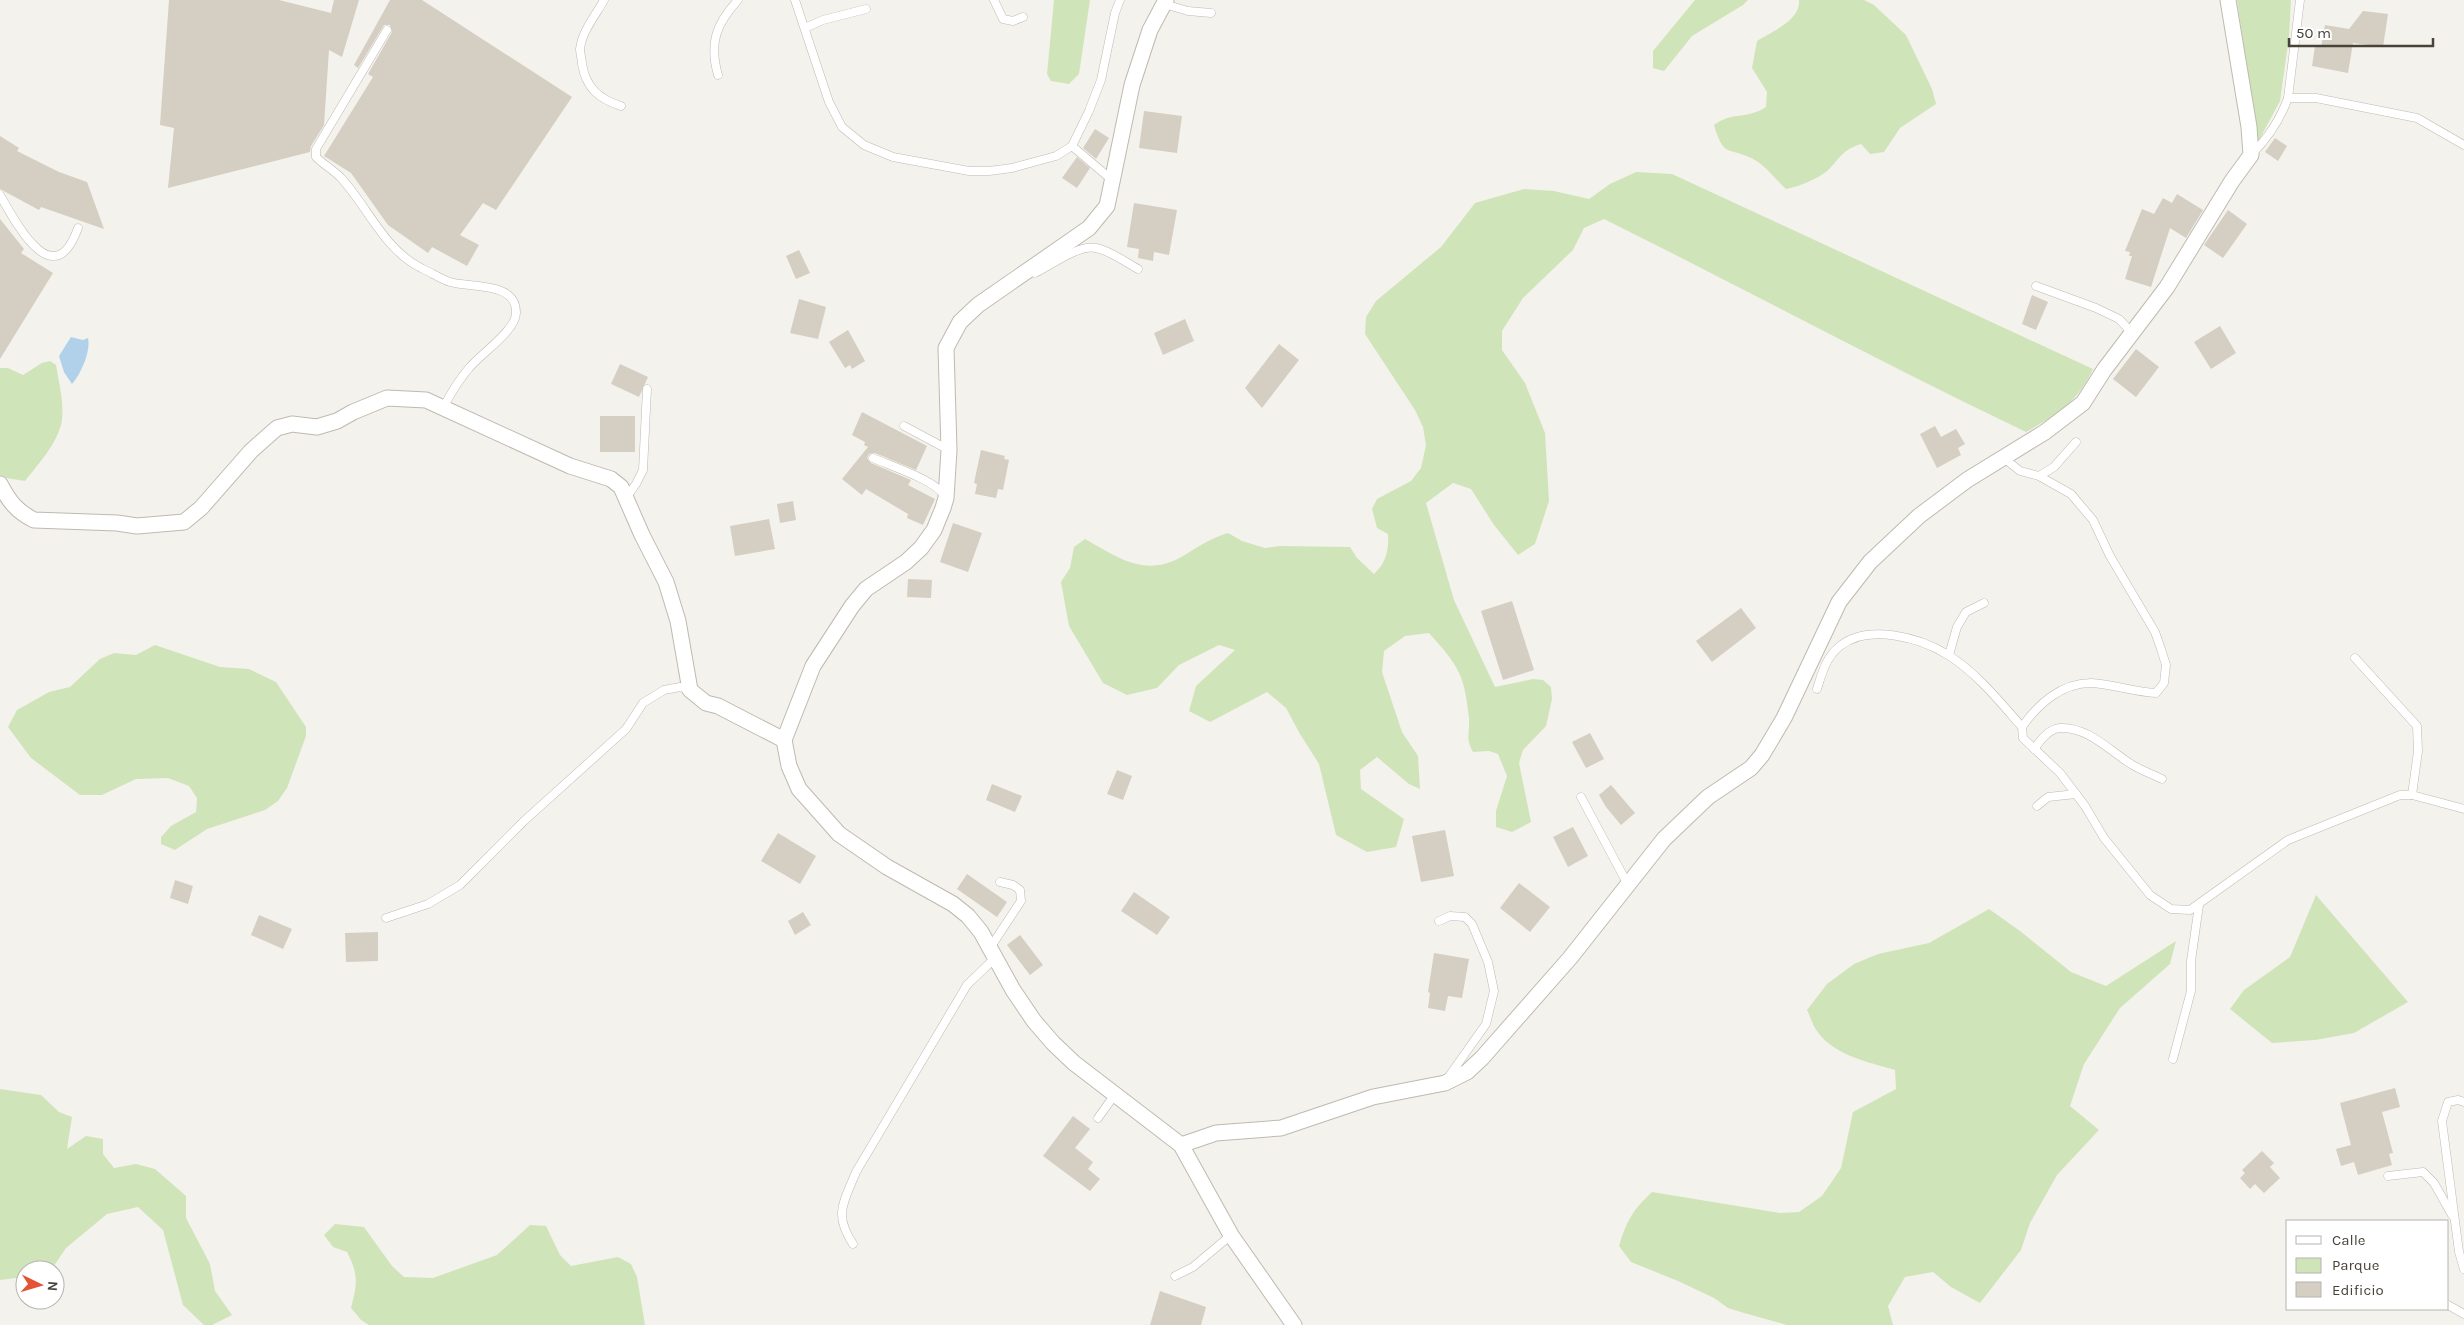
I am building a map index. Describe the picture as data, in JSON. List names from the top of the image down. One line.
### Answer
{"legend":["Calle","Parque","Edificio"],"scale_bar":"50 m","north":"right"}
